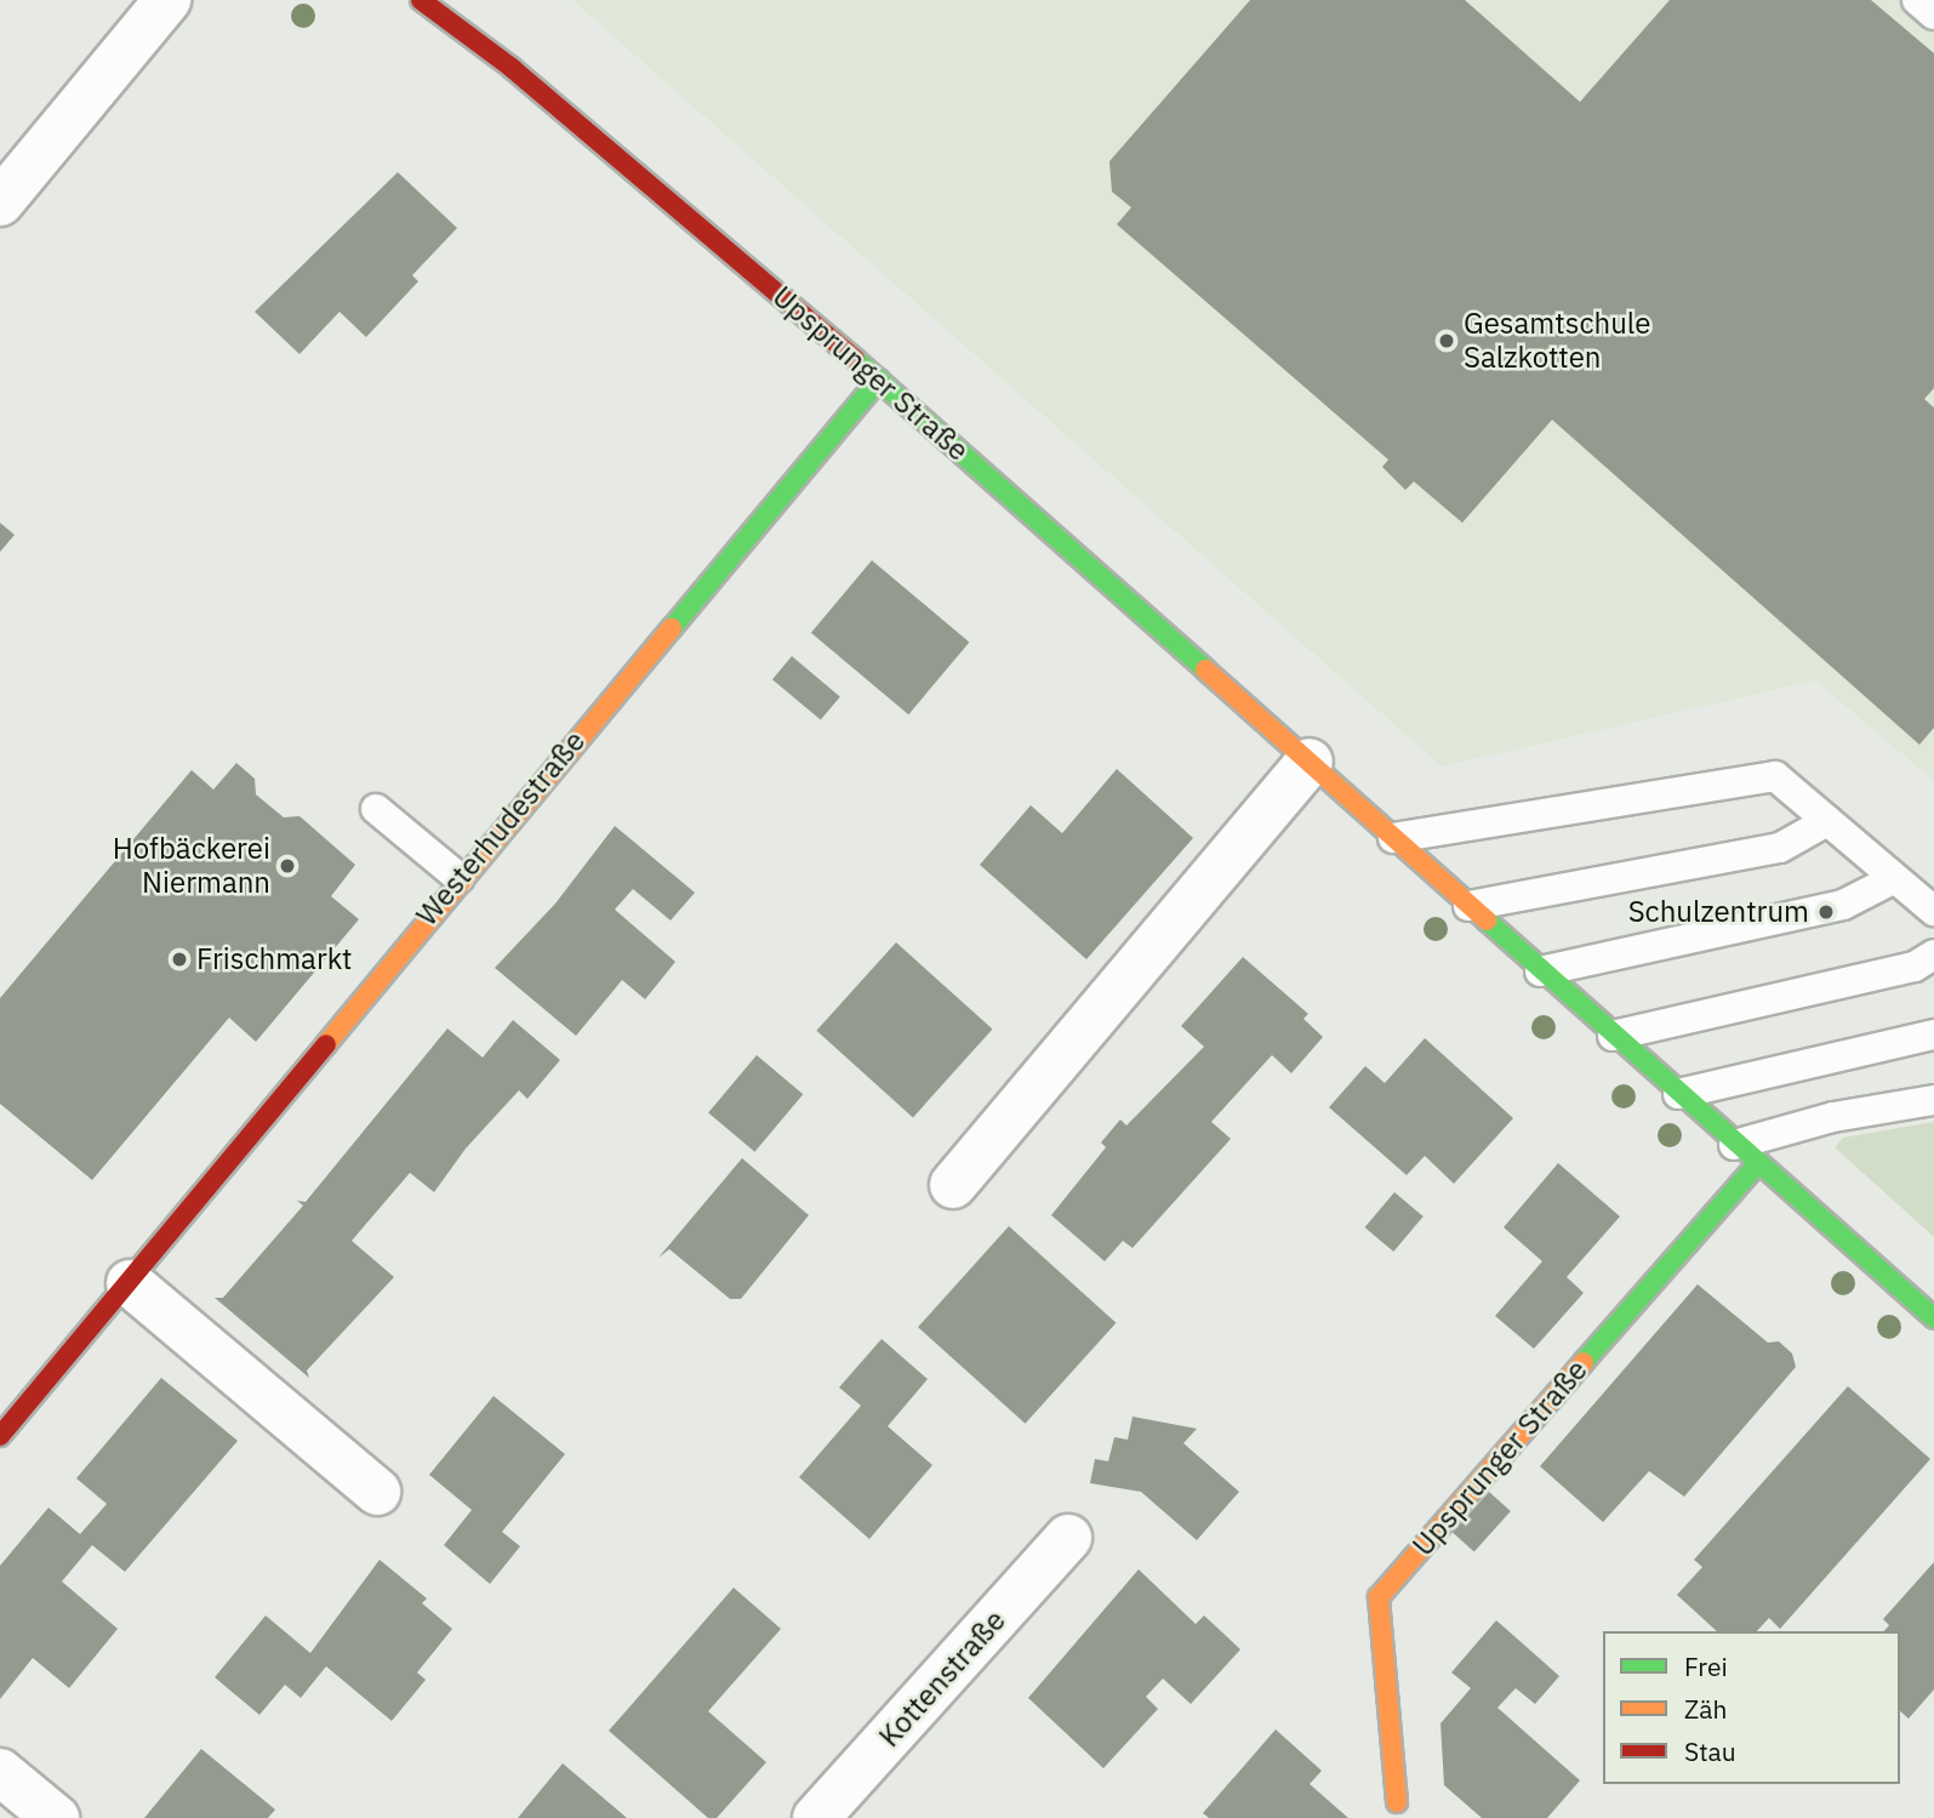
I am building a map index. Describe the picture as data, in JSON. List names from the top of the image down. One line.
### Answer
{"streets":{"street":["Upsprunger Straße","Westerhudestraße","Kottenstraße"]},"crossings":[["Upsprunger Straße","Westerhudestraße"]],"places":["Gesamtschule Salzkotten","Hofbäckerei Niermann","Schulzentrum","Frischmarkt"],"legend":["Frei","Zäh","Stau"]}
